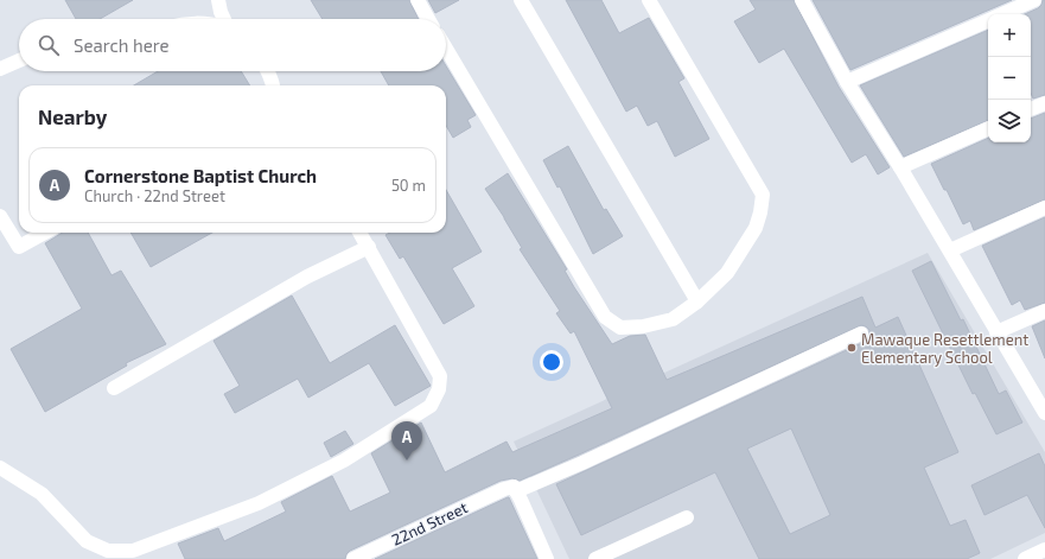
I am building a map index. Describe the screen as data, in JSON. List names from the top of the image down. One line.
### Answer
{"streets":{"street":["22nd Street"]},"places":["Mawaque Resettlement Elementary School"],"page":{"map_buttons":["+","−"],"search":"Search here","heading":"Nearby","list":[{"mark":"A","name":"Cornerstone Baptist Church","note":"Church · 22nd Street","value":"50 m"}],"pins":"A"}}
